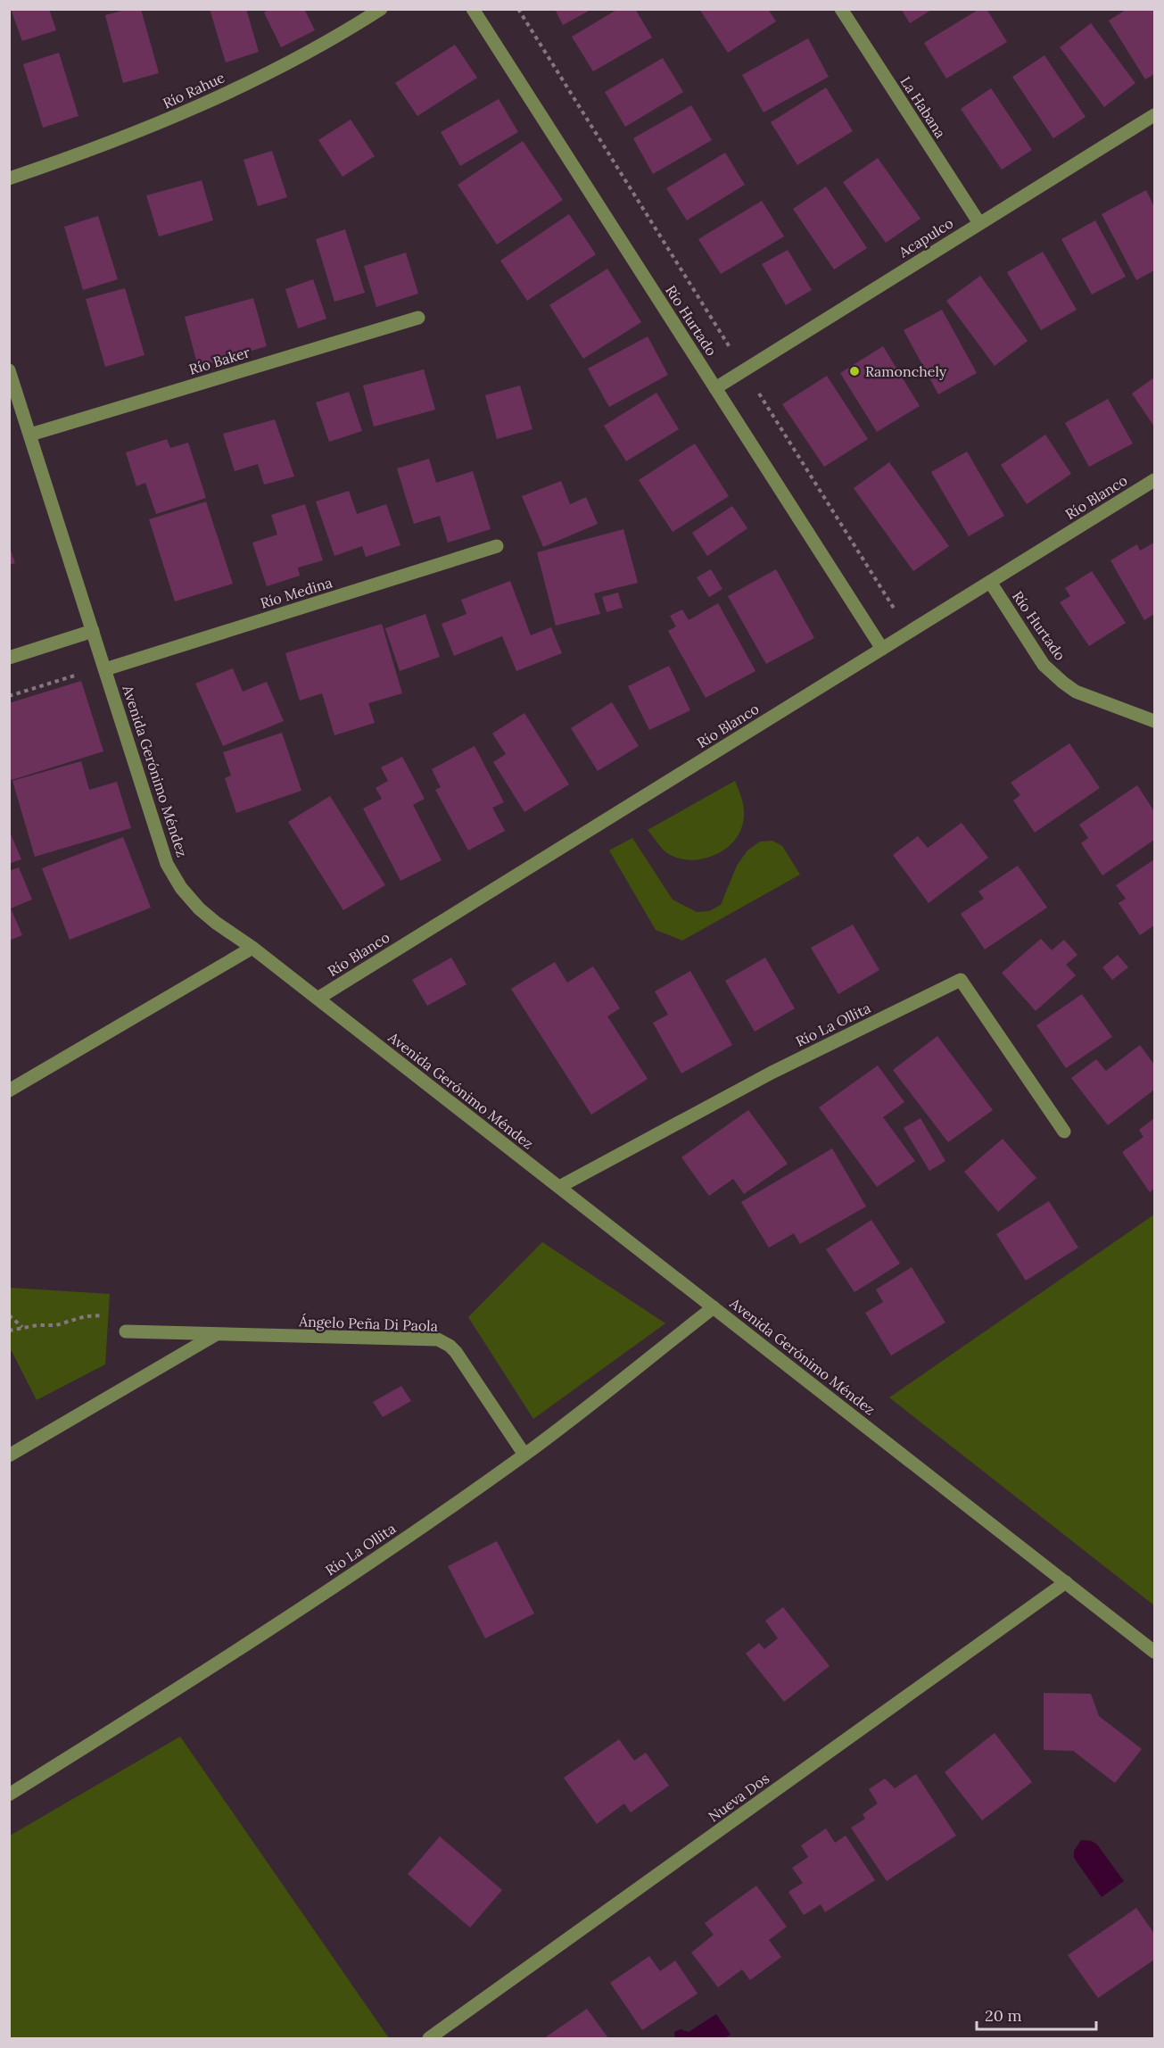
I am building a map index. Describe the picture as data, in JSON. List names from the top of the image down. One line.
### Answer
{"streets":{"street":["Río Rahue","La Habana","Acapulco","Río Hurtado","Río Baker","Río Blanco","Río Medina","Avenida Gerónimo Méndez","Río La Ollita","Ángelo Peña Di Paola","Nueva Dos"]},"crossings":[["La Habana","Acapulco"],["Acapulco","Río Hurtado"],["Río Hurtado","Río Blanco"],["Río Baker","Avenida Gerónimo Méndez"],["Río Blanco","Avenida Gerónimo Méndez"],["Río Medina","Avenida Gerónimo Méndez"],["Avenida Gerónimo Méndez","Río La Ollita"],["Avenida Gerónimo Méndez","Nueva Dos"],["Río La Ollita","Ángelo Peña Di Paola"]],"places":["Ramonchely"],"scale_bar":"20 m"}
